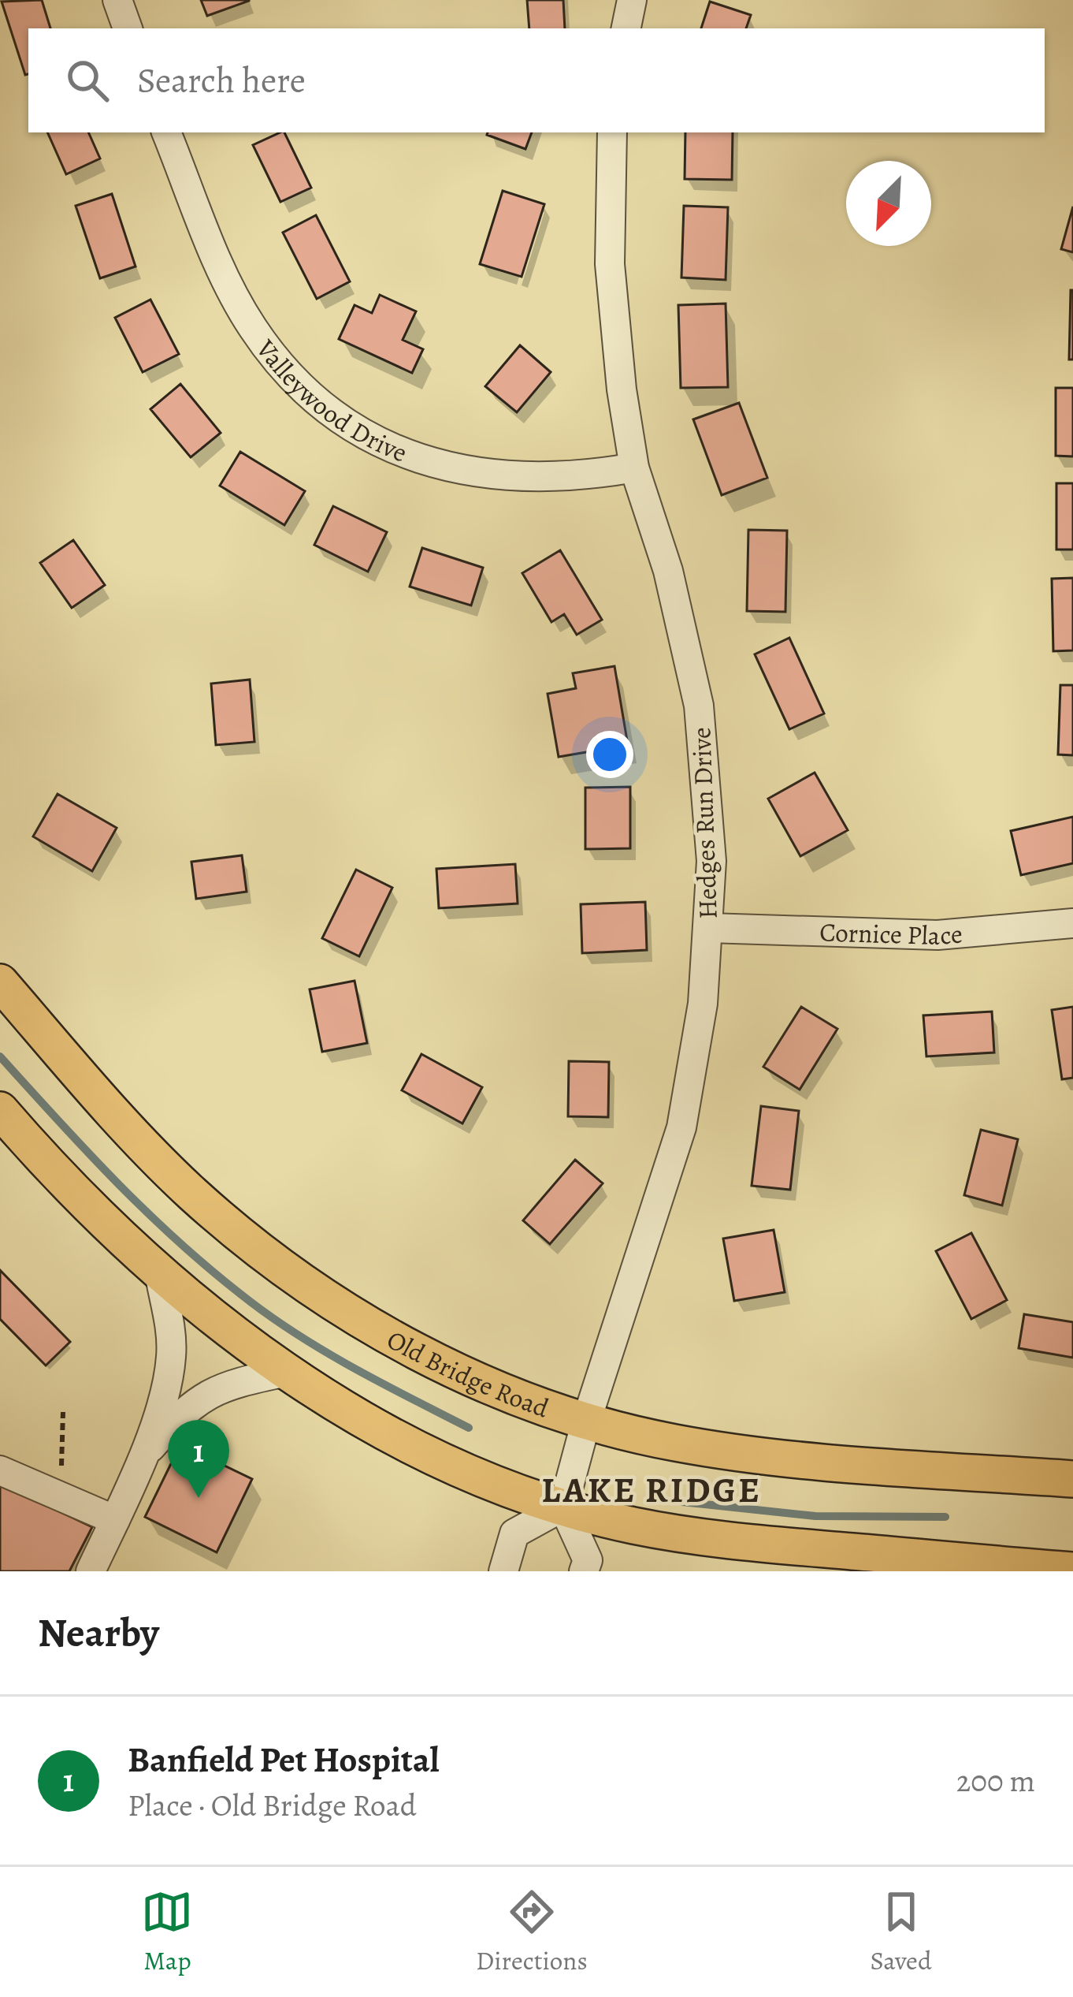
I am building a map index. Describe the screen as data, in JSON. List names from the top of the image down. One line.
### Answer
{"streets":{"main road":["Old Bridge Road"],"street":["Valleywood Drive","Hedges Run Drive","Cornice Place"]},"crossings":[["Valleywood Drive","Hedges Run Drive"],["Hedges Run Drive","Cornice Place"],["Hedges Run Drive","Old Bridge Road"]],"districts":["LAKE RIDGE"],"north":"bottom left","page":{"search":"Search here","pins":"1","heading":"Nearby","list":[{"mark":"1","name":"Banfield Pet Hospital","note":"Place · Old Bridge Road","value":"200 m"}],"nav":["Map","Directions","Saved"]}}
